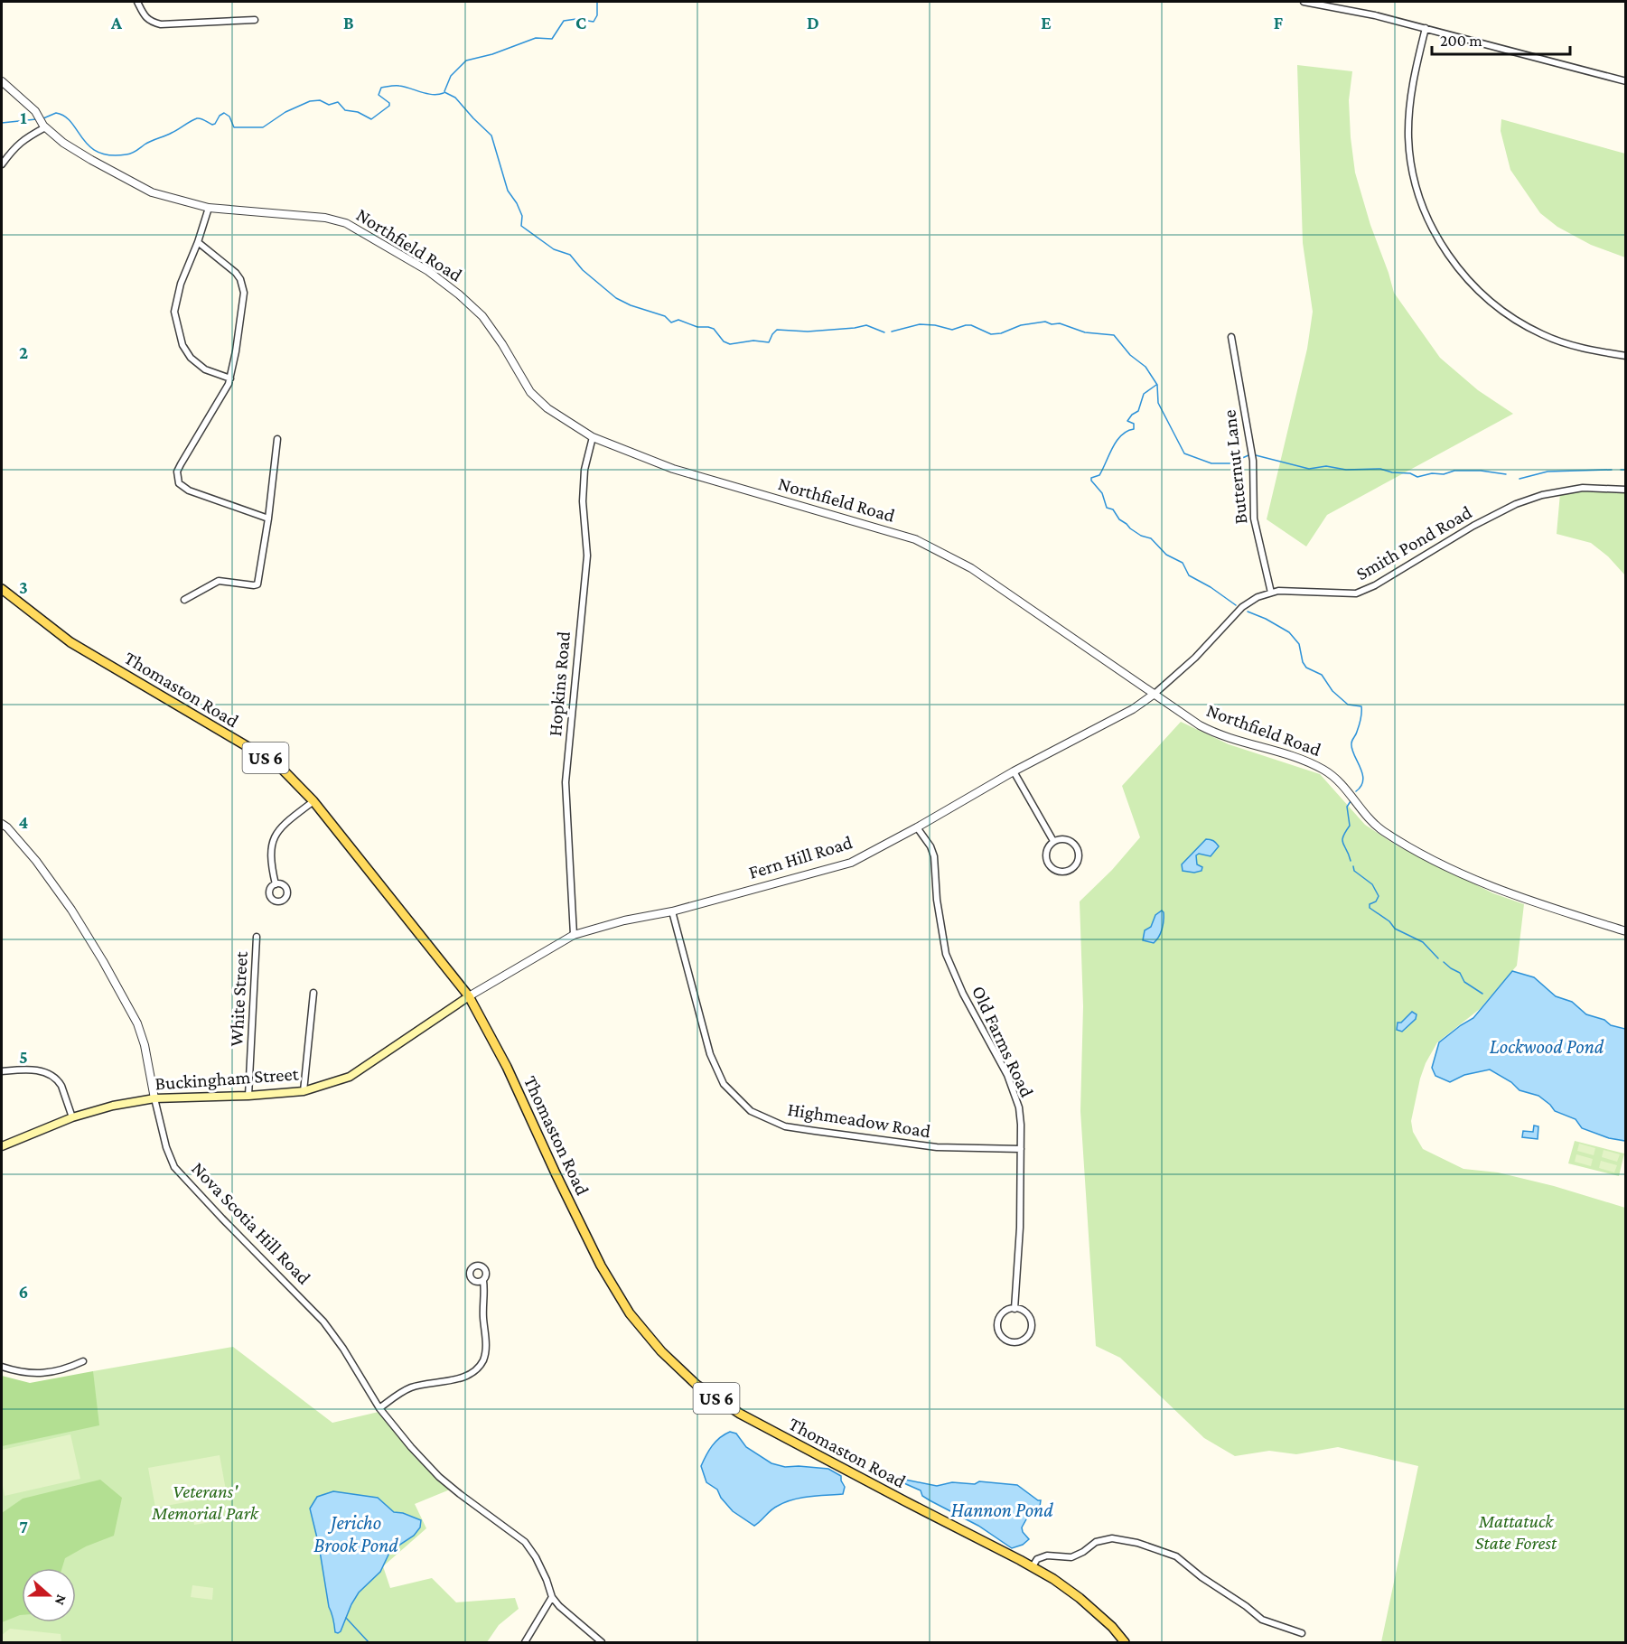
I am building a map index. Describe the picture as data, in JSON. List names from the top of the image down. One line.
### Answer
{"streets":{"main road":["Thomaston Road","US 6","Buckingham Street"],"street":["Northfield Road","Butternut Lane","Smith Pond Road","Hopkins Road","Fern Hill Road","White Street","Old Farms Road","Highmeadow Road","Nova Scotia Hill Road"]},"crossings":[["Northfield Road","Smith Pond Road"],["Northfield Road","Hopkins Road"],["Northfield Road","Fern Hill Road"],["Butternut Lane","Smith Pond Road"],["Smith Pond Road","Fern Hill Road"],["Hopkins Road","Fern Hill Road"],["Thomaston Road","Fern Hill Road"],["Thomaston Road","Buckingham Street"],["Fern Hill Road","Old Farms Road"],["Fern Hill Road","Buckingham Street"],["Fern Hill Road","Highmeadow Road"],["White Street","Buckingham Street"],["Old Farms Road","Highmeadow Road"],["Buckingham Street","Nova Scotia Hill Road"]],"water":["Lockwood Pond","Hannon Pond","Jericho Brook Pond"],"parks":["Veterans' Memorial Park","Mattatuck State Forest"],"scale_bar":"200 m","north":"right","grid":{"columns":["A","B","C","D","E","F"],"rows":["1","2","3","4","5","6","7"]}}
